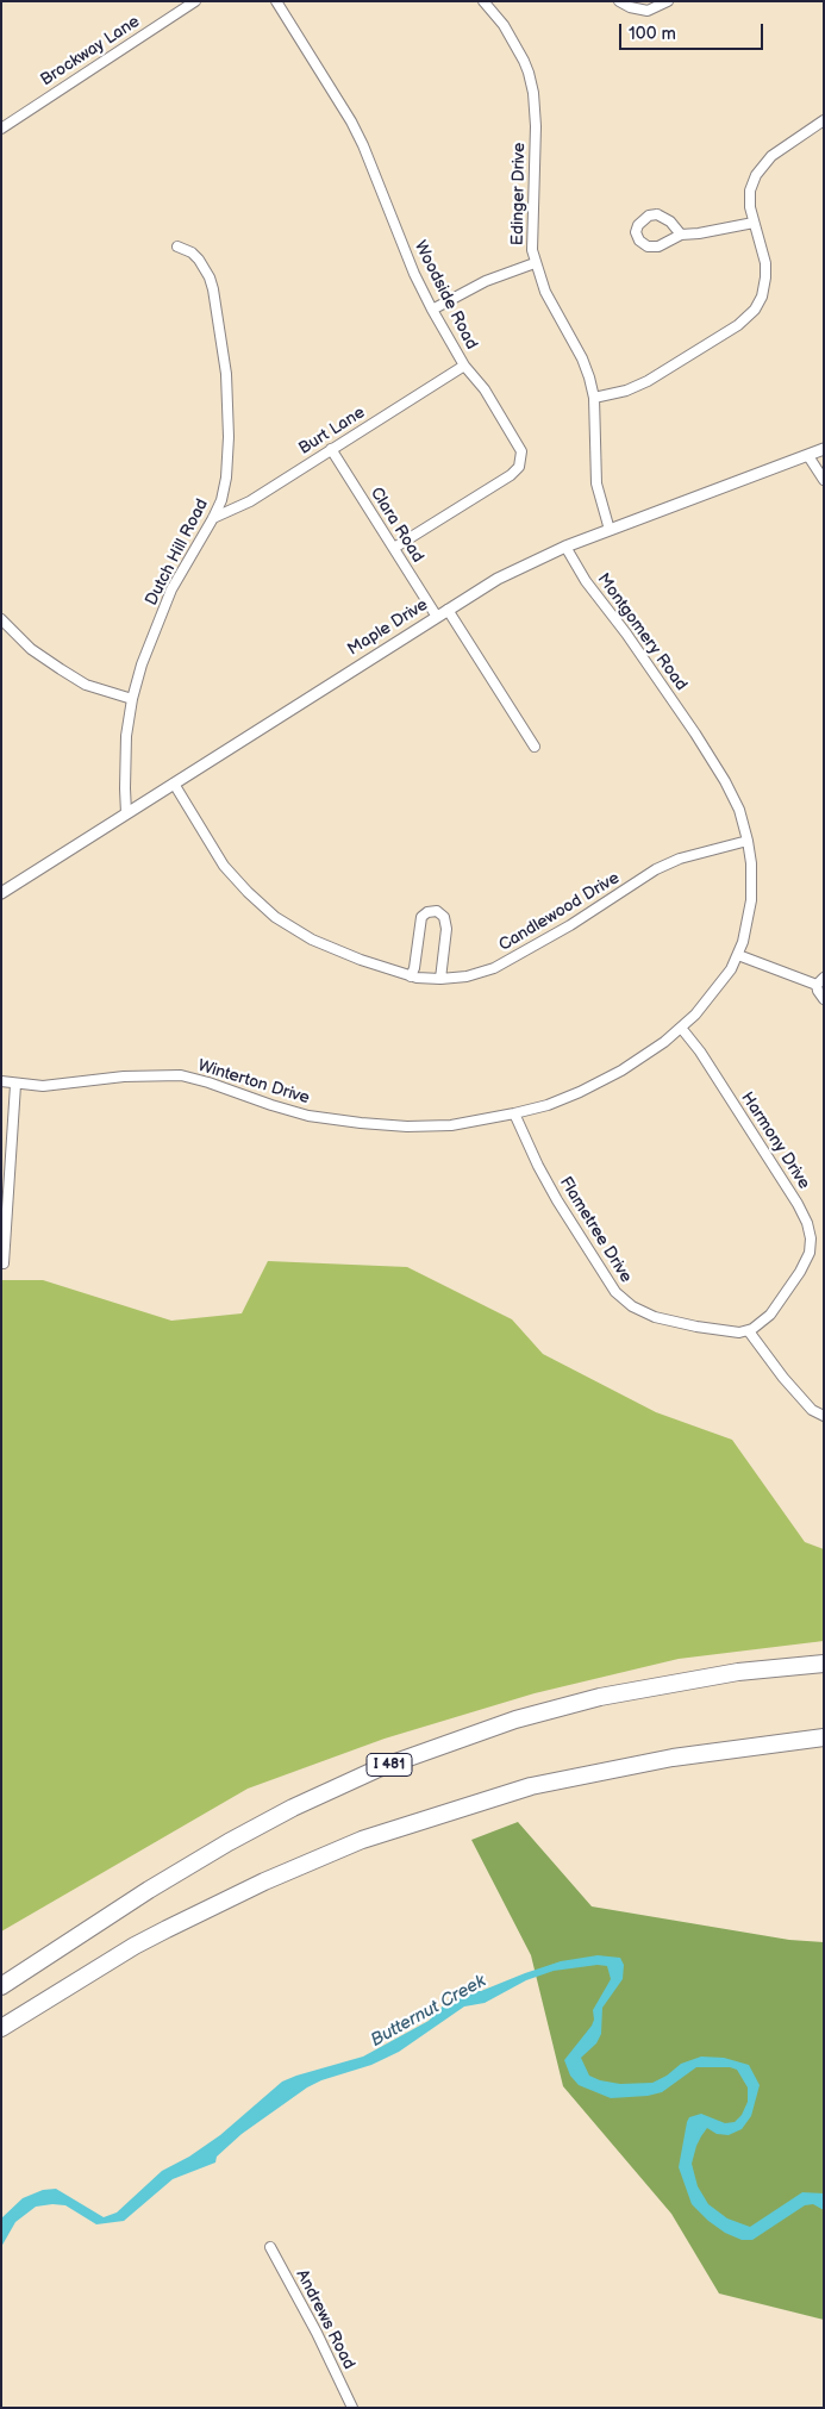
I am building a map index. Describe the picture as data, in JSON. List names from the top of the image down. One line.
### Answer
{"streets":{"highway":["I 481"],"street":["Brockway Lane","Edinger Drive","Woodside Road","Burt Lane","Clara Road","Dutch Hill Road","Maple Drive","Montgomery Road","Candlewood Drive","Winterton Drive","Harmony Drive","Flametree Drive","Andrews Road"]},"crossings":[["Edinger Drive","Maple Drive"],["Woodside Road","Burt Lane"],["Woodside Road","Clara Road"],["Burt Lane","Clara Road"],["Burt Lane","Dutch Hill Road"],["Clara Road","Maple Drive"],["Dutch Hill Road","Maple Drive"],["Maple Drive","Montgomery Road"],["Maple Drive","Candlewood Drive"],["Montgomery Road","Winterton Drive"],["Candlewood Drive","Winterton Drive"],["Winterton Drive","Harmony Drive"],["Winterton Drive","Flametree Drive"],["Harmony Drive","Flametree Drive"]],"water":["Butternut Creek"],"scale_bar":"100 m"}
